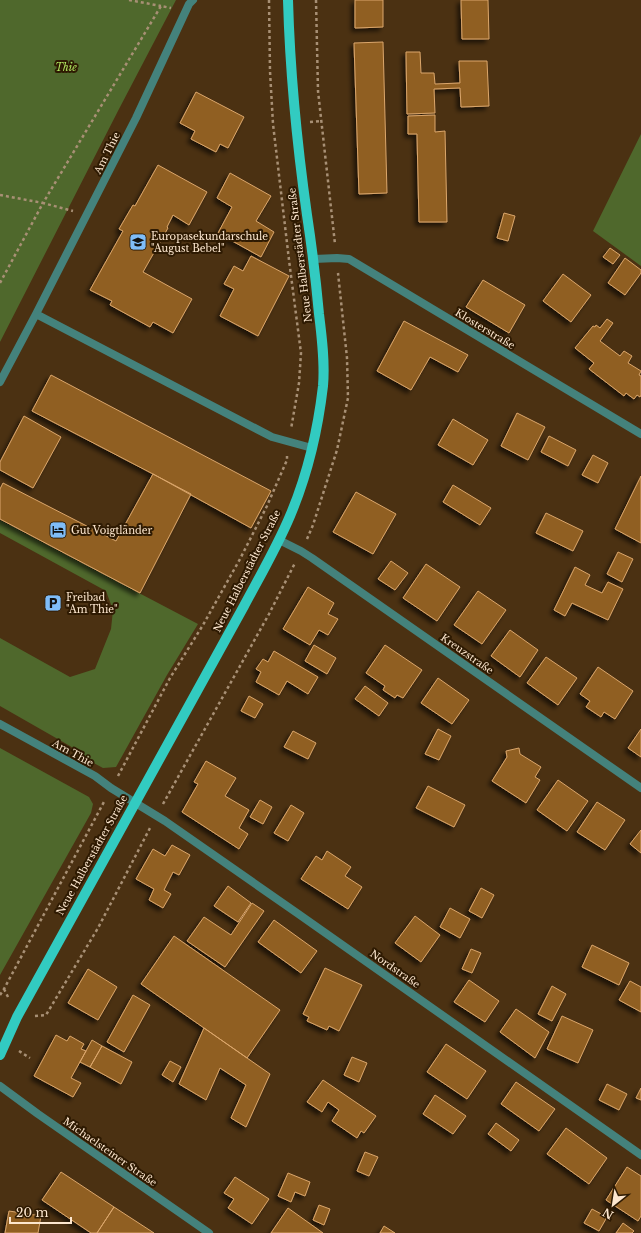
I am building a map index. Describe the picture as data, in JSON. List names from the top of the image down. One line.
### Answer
{"streets":{"main road":["Neue Halberstädter Straße"],"street":["Am Thie","Klosterstraße","Kreuzstraße","Nordstraße","Michaelsteiner Straße"]},"crossings":[["Am Thie","Neue Halberstädter Straße"],["Am Thie","Nordstraße"],["Neue Halberstädter Straße","Klosterstraße"],["Neue Halberstädter Straße","Kreuzstraße"],["Neue Halberstädter Straße","Nordstraße"]],"parks":["Thie"],"places":{"school or university":["Europasekundarschule \"August Bebel\""],"hotel":["Gut Voigtländer"],"parking":["Freibad \"Am Thie\""]},"scale_bar":"20 m","north":"bottom left"}
